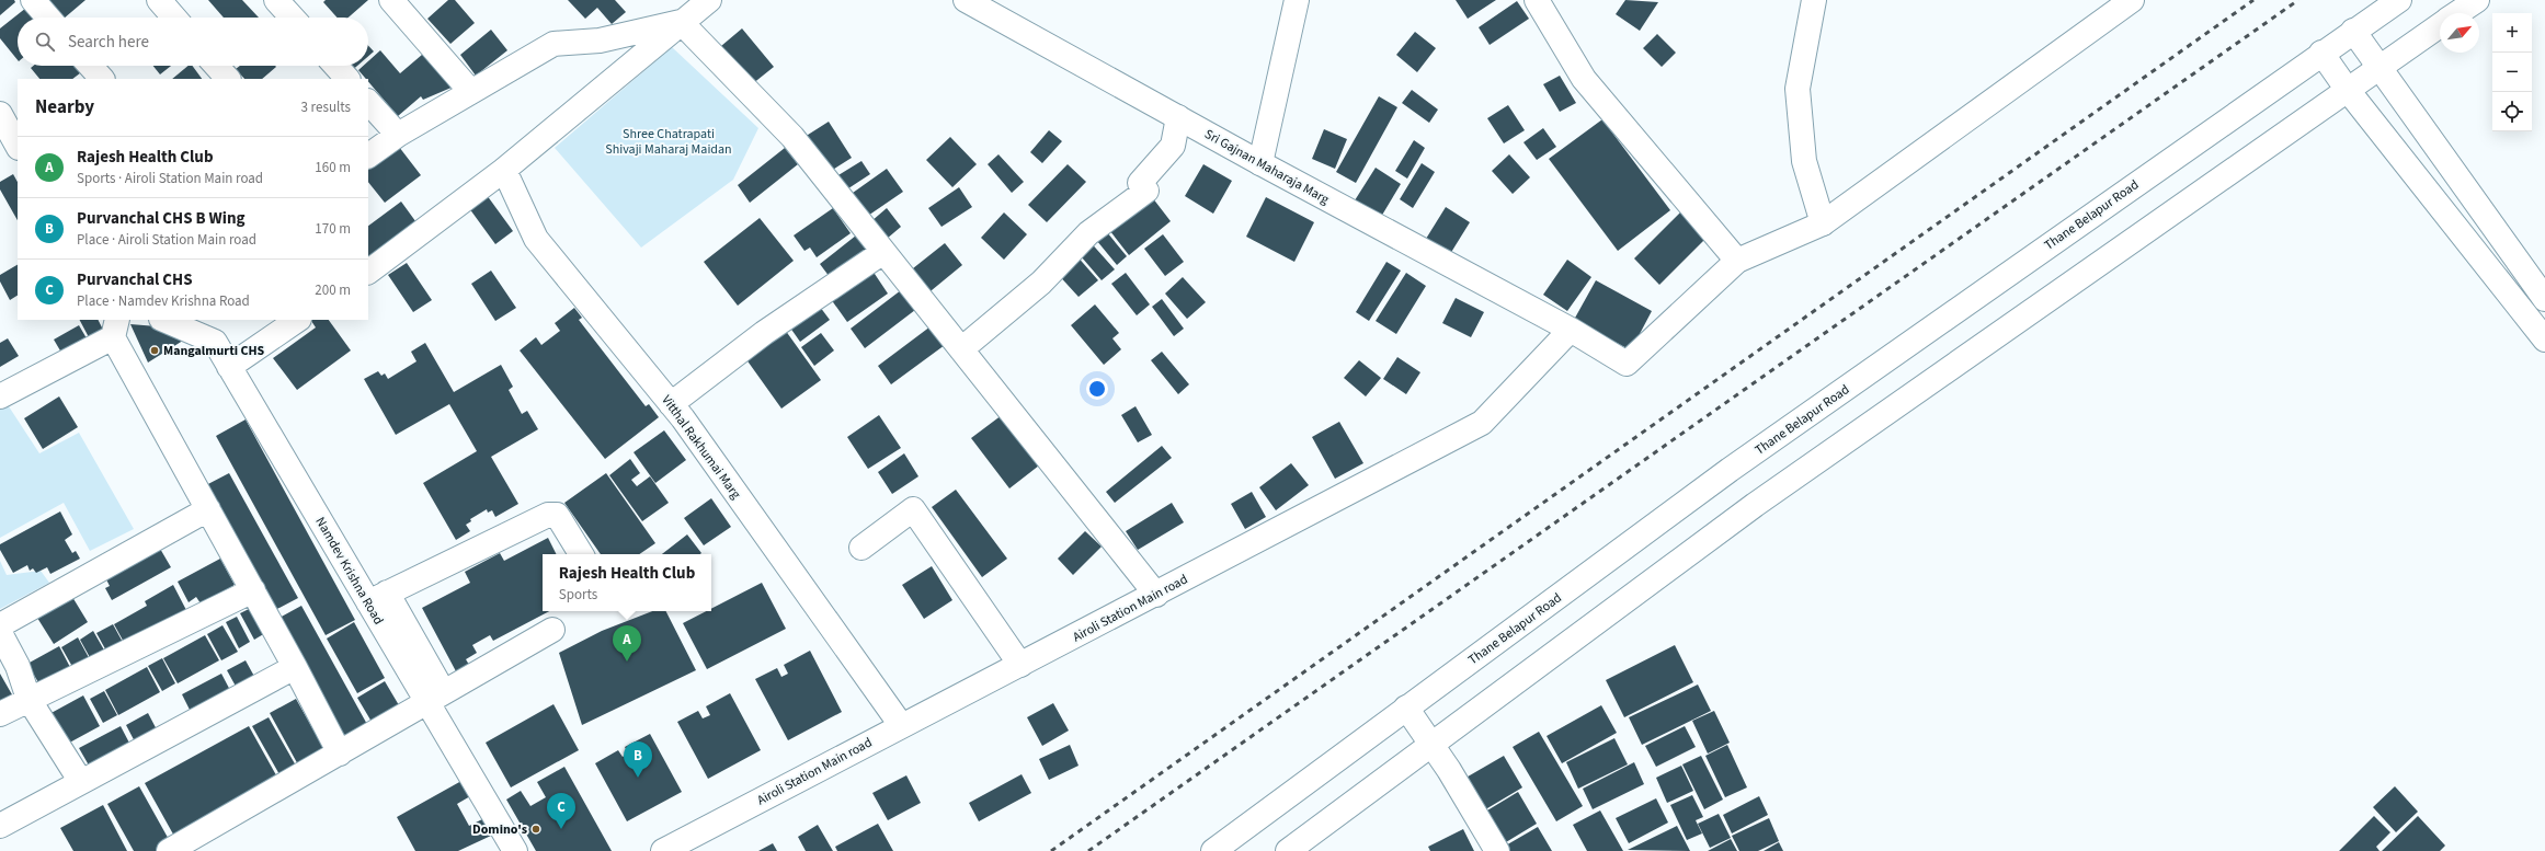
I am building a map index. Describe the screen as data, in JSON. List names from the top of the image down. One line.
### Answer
{"streets":{"street":["Sri Gajnan Maharaja Marg","Thane Belapur Road","Vitthal Rakhumai Marg","Namdev Krishna Road","Airoli Station Main road"]},"crossings":[["Sri Gajnan Maharaja Marg","Airoli Station Main road"],["Vitthal Rakhumai Marg","Airoli Station Main road"]],"parks":["Shree Chatrapati Shivaji Maharaj Maidan"],"places":["Mangalmurti CHS","Domino's"],"north":"top right","page":{"map_buttons":["+","−"],"search":"Search here","heading":["Nearby","3 results"],"list":[{"mark":"A","name":"Rajesh Health Club","note":"Sports · Airoli Station Main road","value":"160 m"},{"mark":"B","name":"Purvanchal CHS B Wing","note":"Place · Airoli Station Main road","value":"170 m"},{"mark":"C","name":"Purvanchal CHS","note":"Place · Namdev Krishna Road","value":"200 m"}],"popup":["Rajesh Health Club","Sports"],"pins":["A","B","C"]}}
